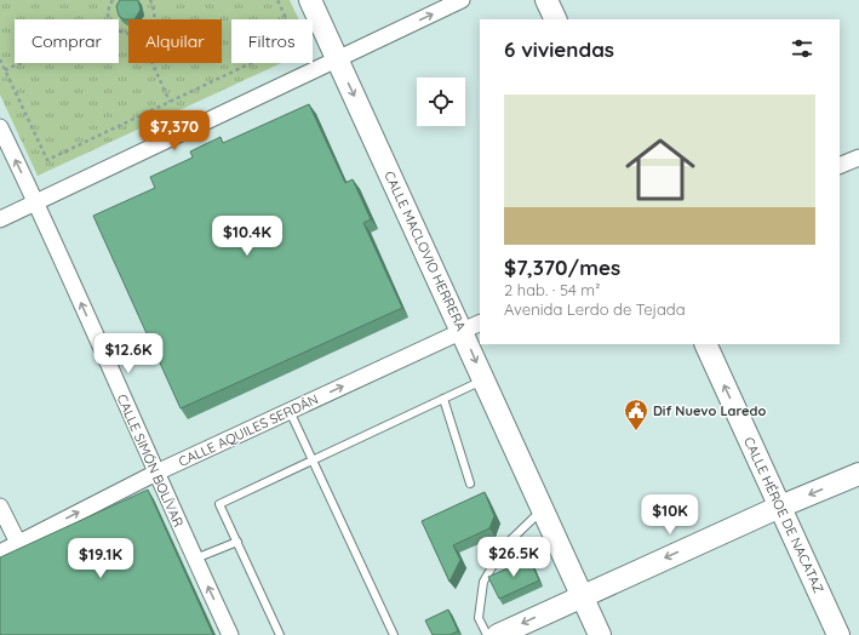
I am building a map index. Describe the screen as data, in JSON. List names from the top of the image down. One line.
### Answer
{"streets":{"street":["CALLE MACLOVIO HERRERA","CALLE AQUILES SERDÁN","CALLE SIMÓN BOLÍVAR","CALLE HÉROE DE NACATAZ"]},"crossings":[["CALLE MACLOVIO HERRERA","CALLE AQUILES SERDÁN"],["CALLE AQUILES SERDÁN","CALLE SIMÓN BOLÍVAR"]],"one_way":["CALLE MACLOVIO HERRERA","CALLE AQUILES SERDÁN","CALLE SIMÓN BOLÍVAR","CALLE HÉROE DE NACATAZ"],"places":{"public building":["Dif Nuevo Laredo"]},"page":{"chip":["Comprar","Alquilar","Filtros"],"heading":"6 viviendas","list":[{"name":"$7,370/mes","note":"2 hab. · 54 m² · Avenida Lerdo de Tejada"}],"price":["$7,370","$10.4K","$12.6K","$10K","$26.5K","$19.1K"]}}
